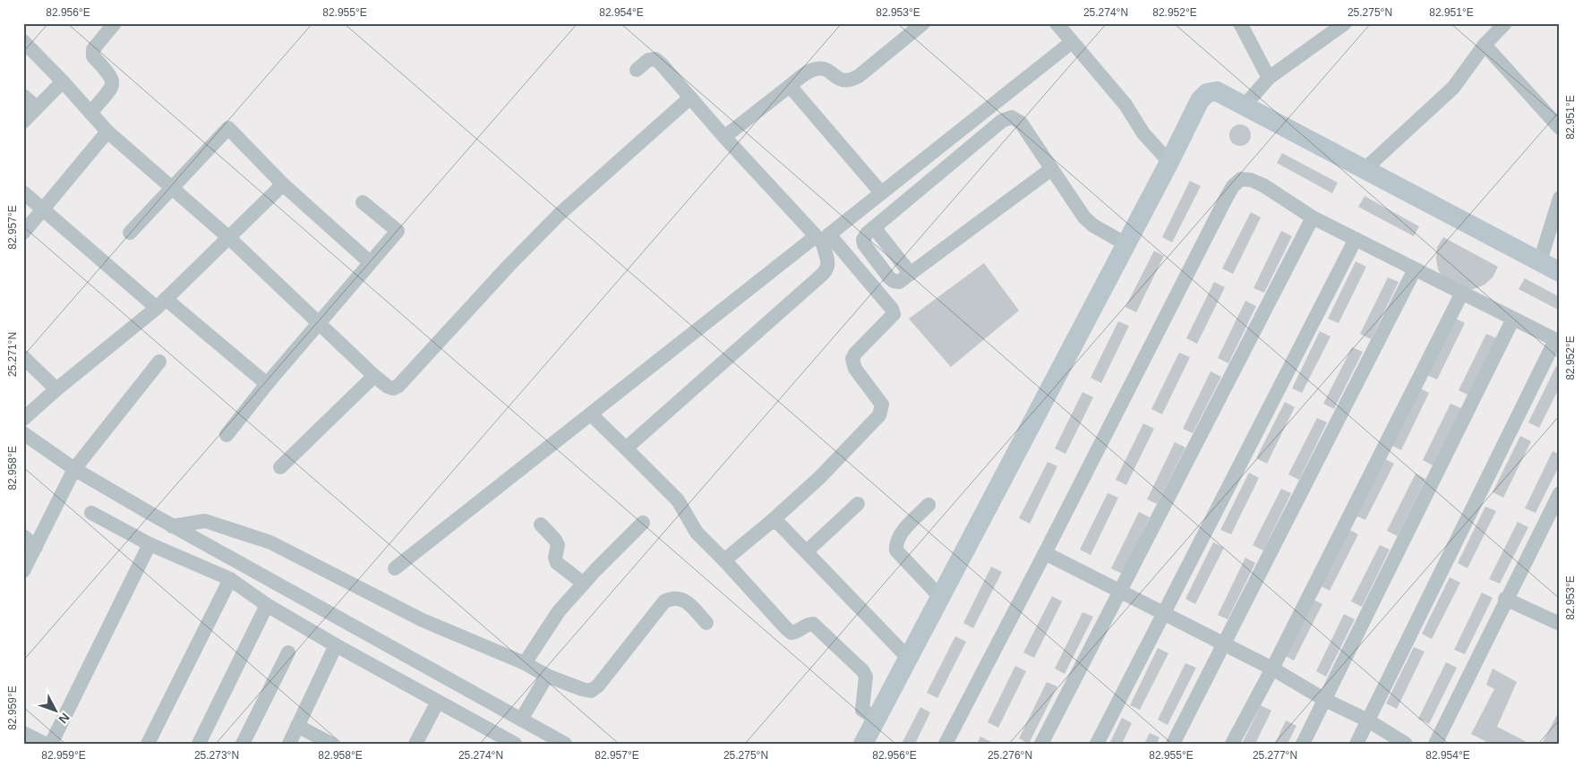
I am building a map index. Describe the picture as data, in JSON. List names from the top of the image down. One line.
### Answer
{"north":"bottom right","coordinates":["82.956°E","82.955°E","82.954°E","82.953°E","25.274°N","82.952°E","25.275°N","82.951°E","82.957°E","25.271°N","82.958°E","82.959°E","25.273°N","25.276°N","25.277°N"]}
